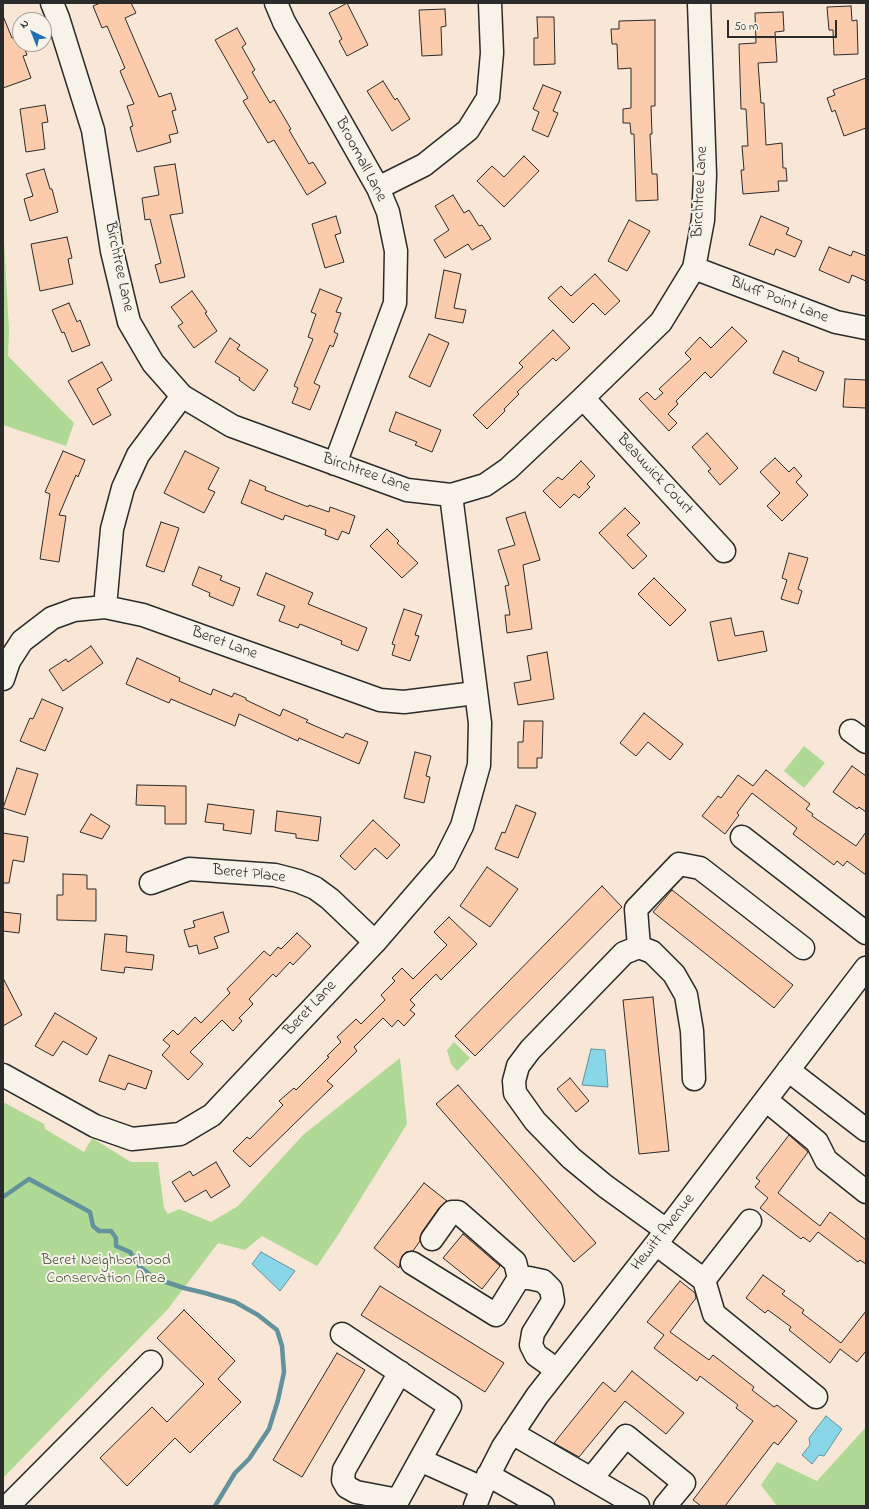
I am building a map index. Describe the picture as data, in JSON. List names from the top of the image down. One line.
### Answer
{"streets":{"street":["Broomall Lane","Birchtree Lane","Bluff Point Lane","Beauwick Court","Beret Lane","Beret Place","Hewitt Avenue"]},"crossings":[["Broomall Lane","Birchtree Lane"],["Birchtree Lane","Bluff Point Lane"],["Birchtree Lane","Beauwick Court"],["Birchtree Lane","Beret Lane"],["Beret Lane","Beret Place"]],"parks":["Beret Neighborhood Conservation Area"],"scale_bar":"50 m","north":"top left"}
